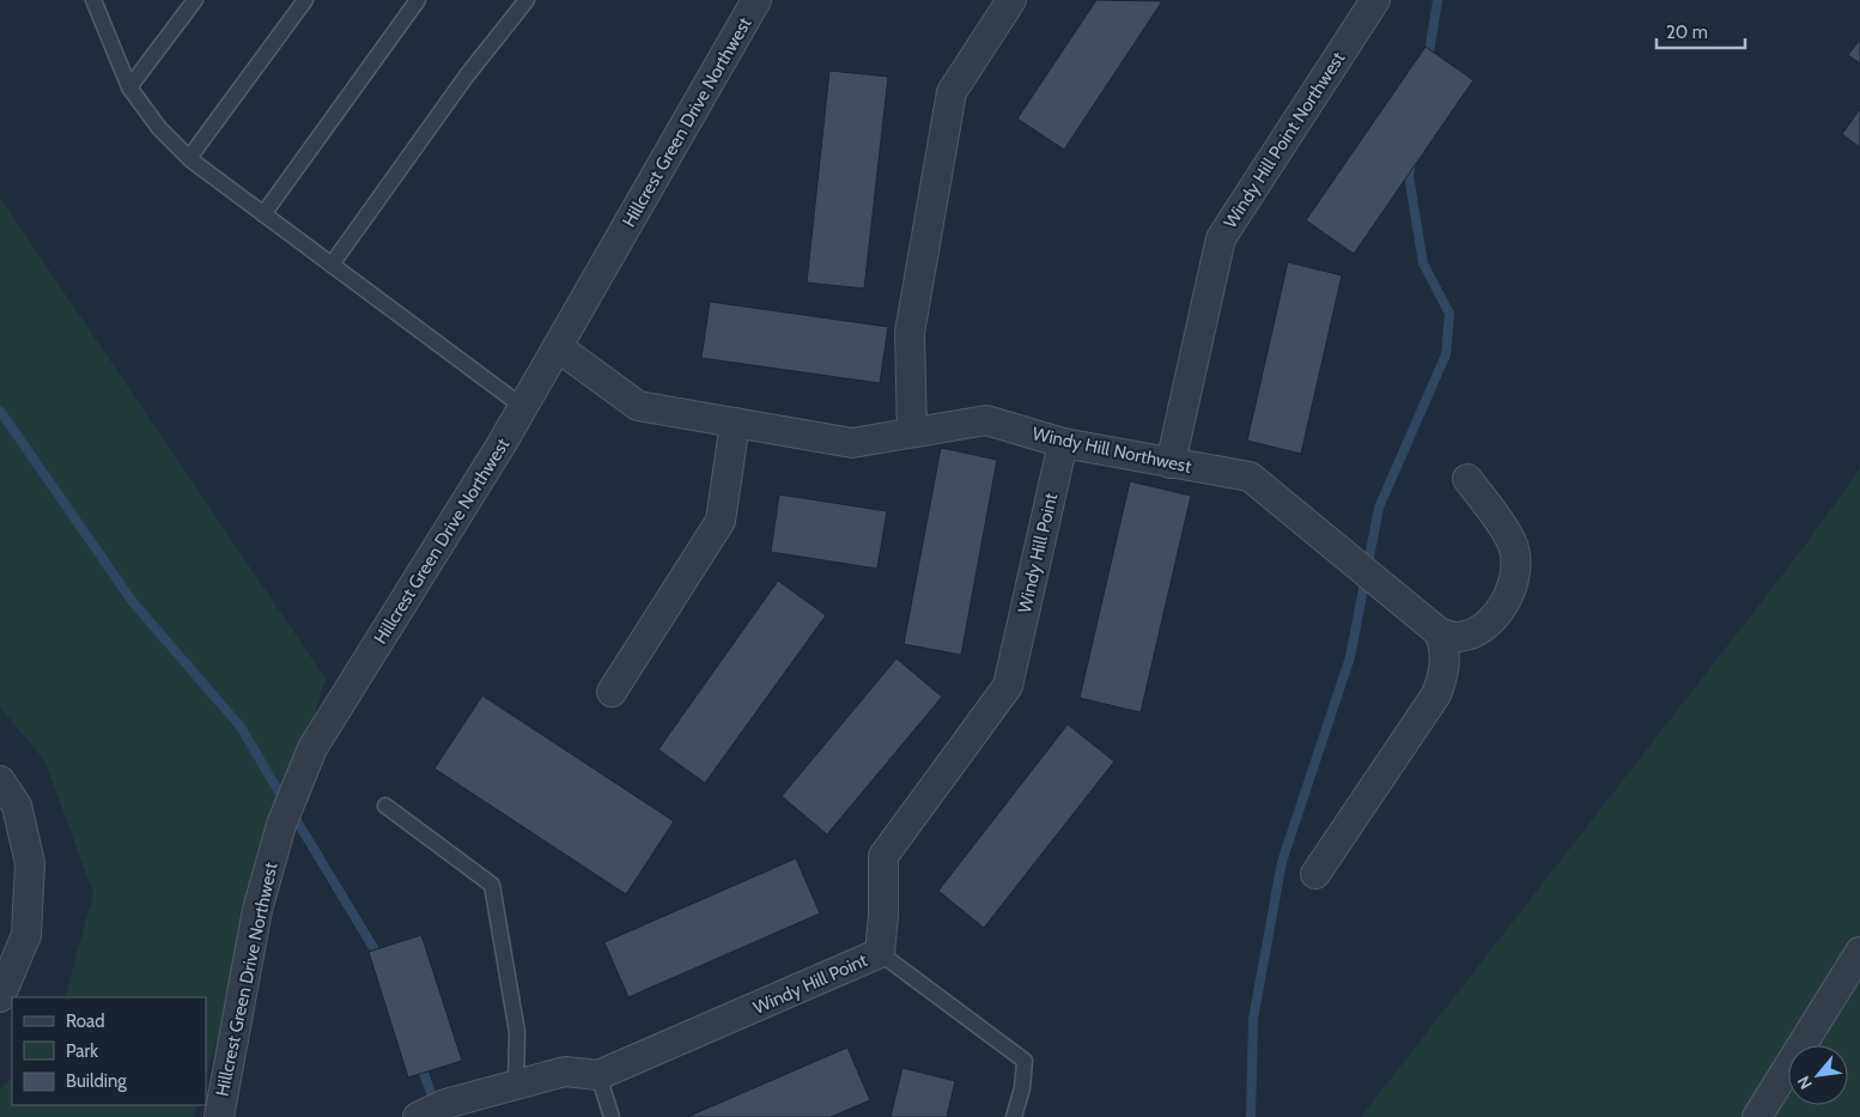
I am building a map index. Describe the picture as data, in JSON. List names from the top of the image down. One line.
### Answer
{"streets":{"street":["Hillcrest Green Drive Northwest","Windy Hill Point Northwest","Windy Hill Northwest","Windy Hill Point"]},"crossings":[["Hillcrest Green Drive Northwest","Windy Hill Northwest"],["Windy Hill Point Northwest","Windy Hill Northwest"],["Windy Hill Northwest","Windy Hill Point"]],"legend":["Road","Park","Building"],"scale_bar":"20 m","north":"bottom left"}
